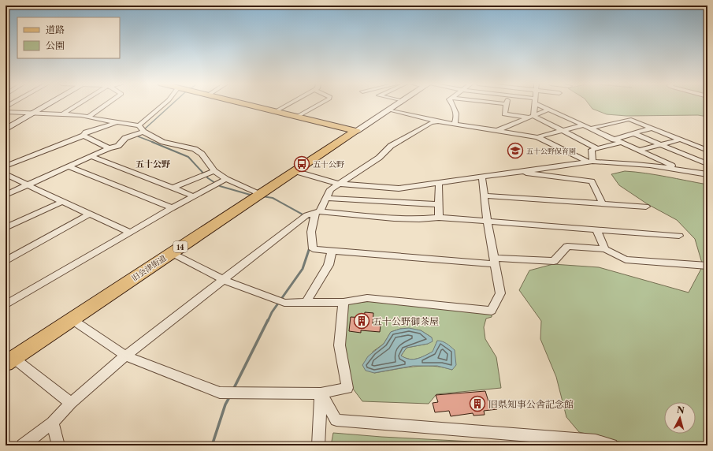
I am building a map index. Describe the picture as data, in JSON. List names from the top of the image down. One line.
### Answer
{"streets":{"main road":["14","旧会津街道"]},"districts":["五十公野"],"places":{"school or university":["五十公野保育園"],"bus stop":["五十公野"],"building":["五十公野御茶屋","旧県知事公舎記念館"]},"legend":["道路","公園"],"north":"top"}
